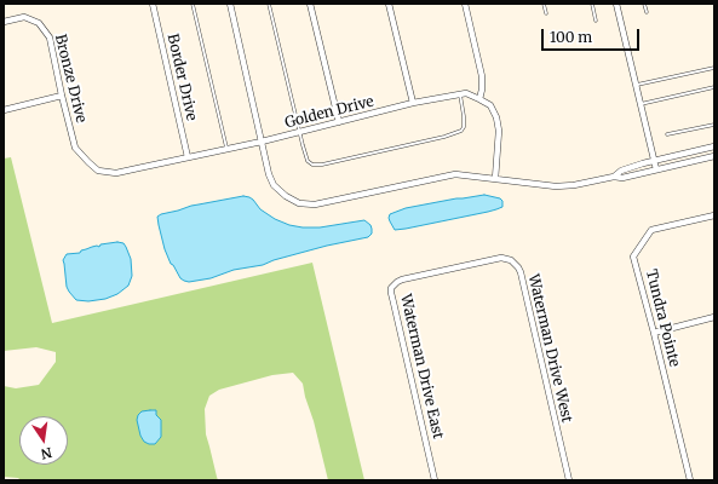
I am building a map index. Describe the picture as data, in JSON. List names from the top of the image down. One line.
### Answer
{"streets":{"street":["Border Drive","Bronze Drive","Golden Drive","Tundra Pointe","Waterman Drive West","Waterman Drive East"]},"crossings":[["Border Drive","Golden Drive"],["Bronze Drive","Golden Drive"],["Waterman Drive West","Waterman Drive East"]],"scale_bar":"100 m","north":"bottom"}
